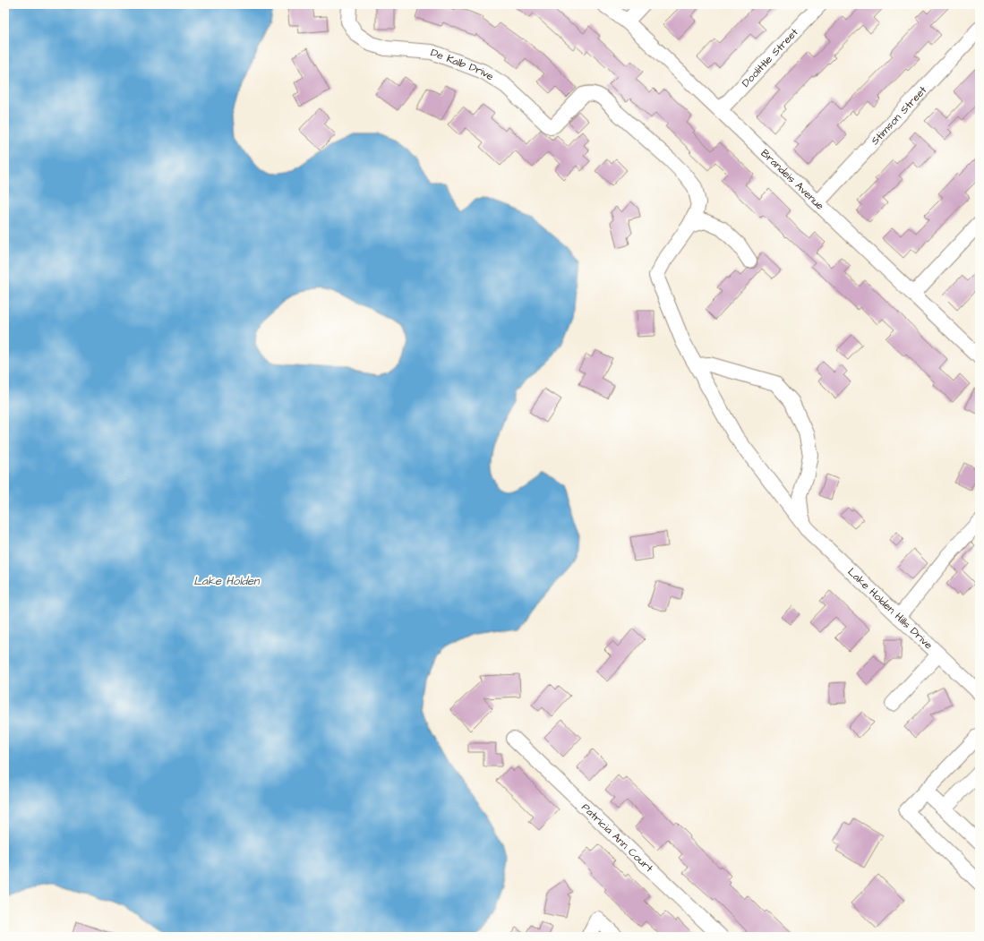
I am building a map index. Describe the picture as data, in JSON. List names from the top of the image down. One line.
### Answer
{"streets":{"street":["Doolittle Street","De Kalb Drive","Stimson Street","Brandeis Avenue","Lake Holden Hills Drive","Patricia Ann Court"]},"crossings":[["Doolittle Street","Brandeis Avenue"],["De Kalb Drive","Lake Holden Hills Drive"],["Stimson Street","Brandeis Avenue"]],"water":["Lake Holden"]}
